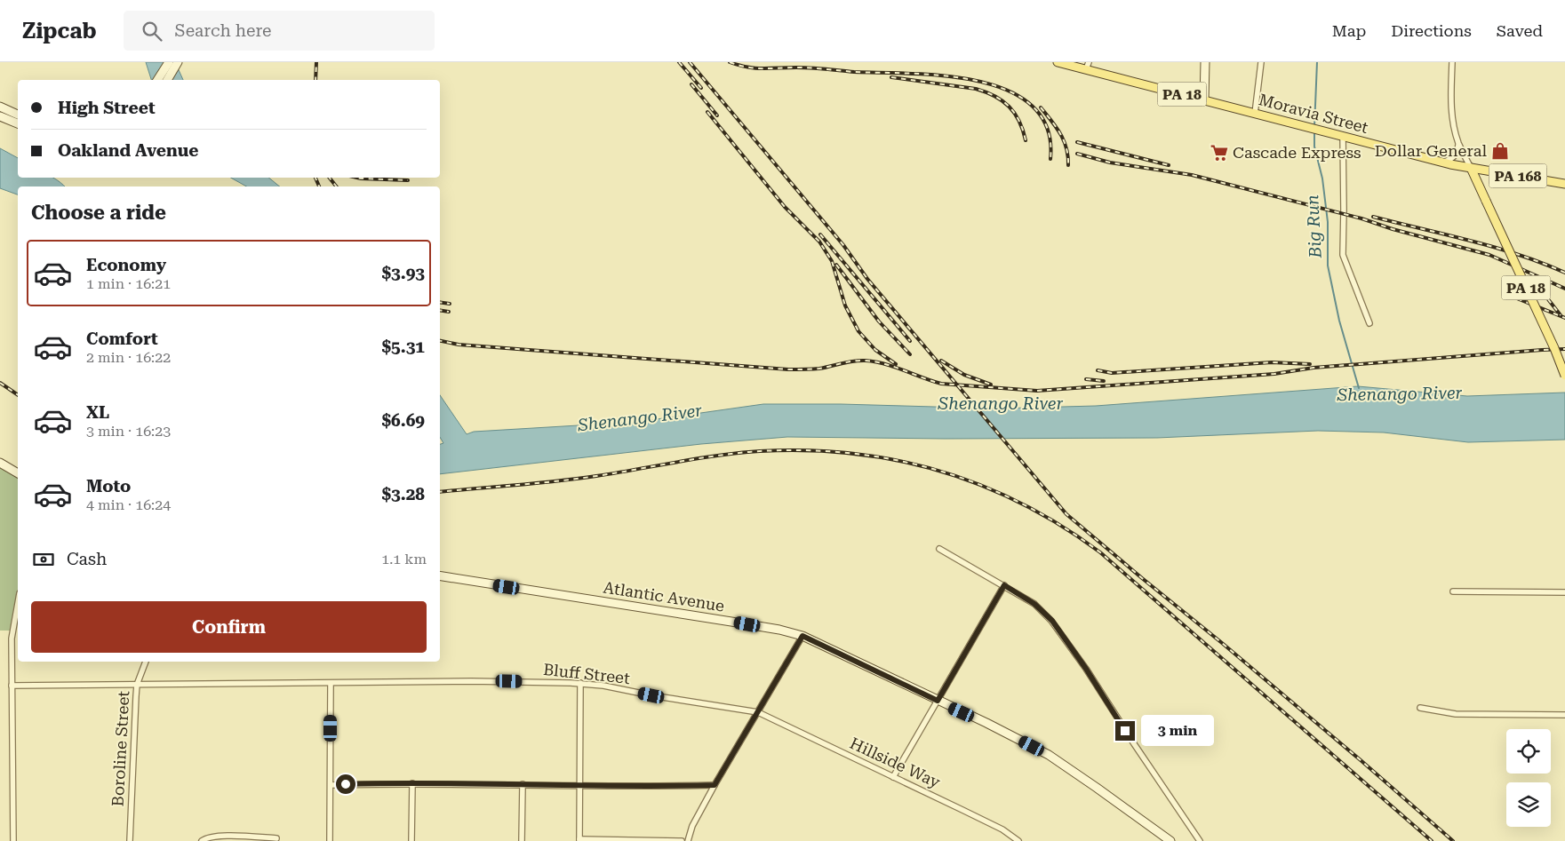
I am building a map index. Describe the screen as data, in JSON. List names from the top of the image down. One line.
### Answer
{"streets":{"main road":["PA 18","Moravia Street","PA 168"],"street":["Atlantic Avenue","Bluff Street","Boroline Street","Hillside Way"]},"crossings":[["PA 18","Moravia Street"],["Bluff Street","Boroline Street"],["Bluff Street","Hillside Way"]],"water":["Big Run","Shenango River"],"places":{"shop":["Dollar General"],"supermarket":["Cascade Express"]},"page":{"header":"Zipcab","search":"Search here","nav":["Map","Directions","Saved"],"banner":["High Street","Oakland Avenue"],"heading":"Choose a ride","list":[{"name":"Economy","note":"1 min · 16:21","value":"$3.93"},{"name":"Comfort","note":"2 min · 16:22","value":"$5.31"},{"name":"XL","note":"3 min · 16:23","value":"$6.69"},{"name":"Moto","note":"4 min · 16:24","value":"$3.28"}],"pay":["Cash","1.1 km"],"buttons":"Confirm","bubble":"3 min"}}
